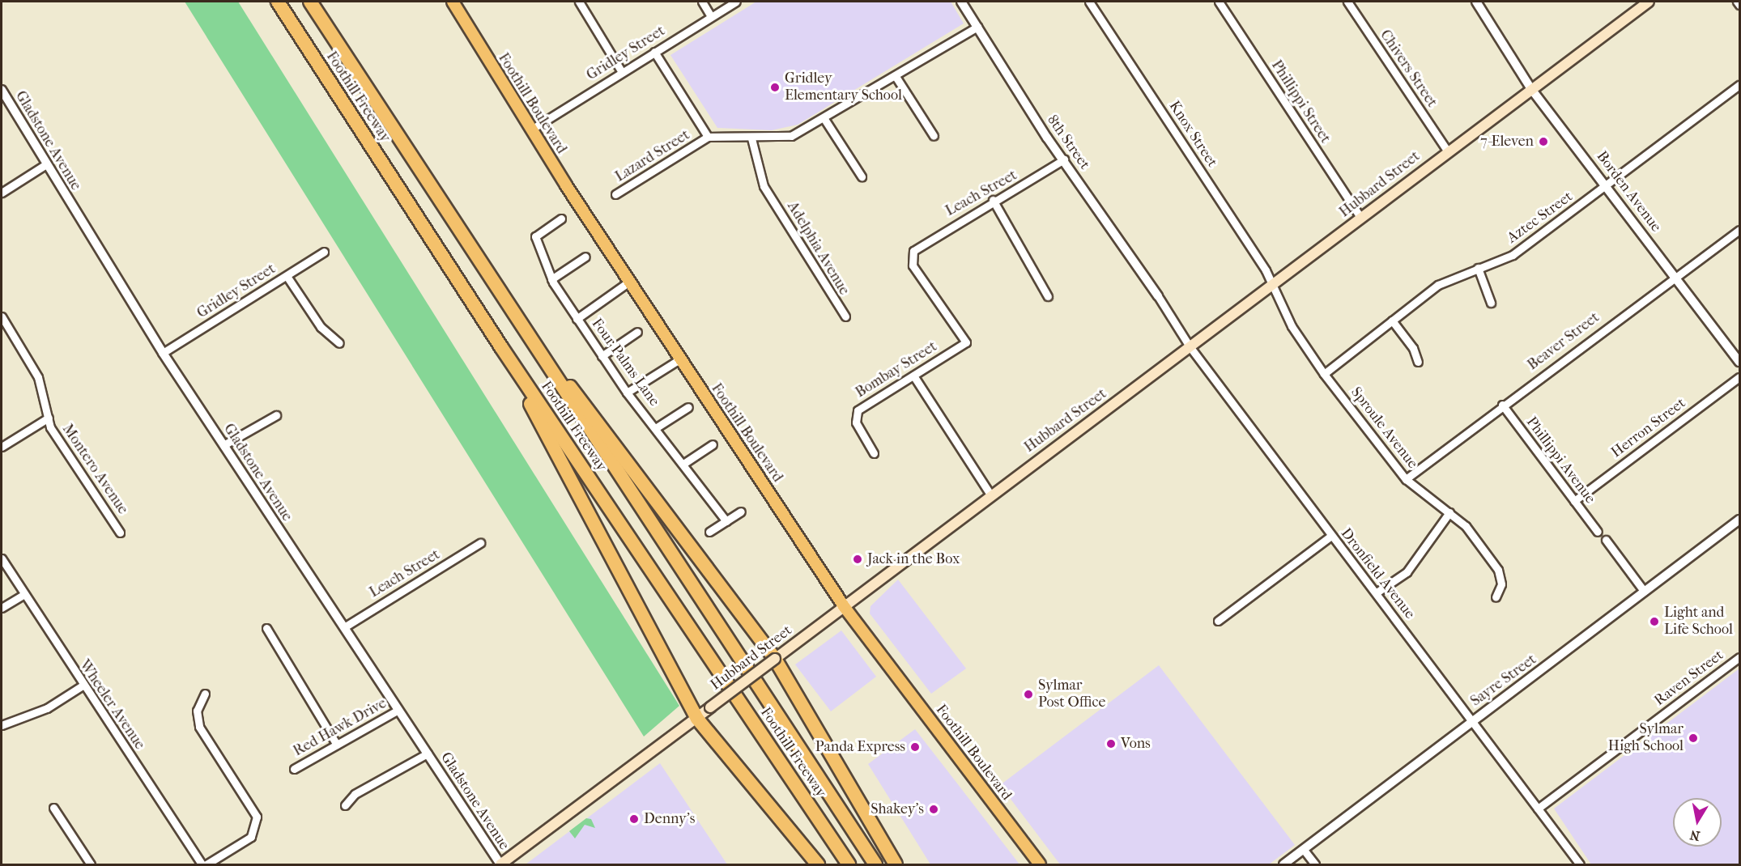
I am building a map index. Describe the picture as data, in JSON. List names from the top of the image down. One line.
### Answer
{"streets":{"highway":["Foothill Freeway"],"main road":["Foothill Boulevard","Hubbard Street"],"street":["Gridley Street","Chivers Street","Phillippi Street","Knox Street","Gladstone Avenue","8th Street","Lazard Street","Borden Avenue","Leach Street","Aztec Street","Adelphia Avenue","Beaver Street","Four Palms Lane","Bombay Street","Sproule Avenue","Herron Street","Phillippi Avenue","Montero Avenue","Dronfield Avenue","Raven Street","Sayre Street","Wheeler Avenue","Red Hawk Drive"]},"crossings":[["Gridley Street","Foothill Boulevard"],["Gridley Street","Gladstone Avenue"],["Chivers Street","Hubbard Street"],["Phillippi Street","Hubbard Street"],["Foothill Boulevard","Hubbard Street"],["Knox Street","Hubbard Street"],["Knox Street","Sproule Avenue"],["Gladstone Avenue","Hubbard Street"],["Gladstone Avenue","Leach Street"],["Gladstone Avenue","Red Hawk Drive"],["8th Street","Lazard Street"],["8th Street","Leach Street"],["8th Street","Dronfield Avenue"],["Lazard Street","Adelphia Avenue"],["Hubbard Street","Borden Avenue"],["Hubbard Street","Sproule Avenue"],["Hubbard Street","Dronfield Avenue"],["Borden Avenue","Aztec Street"],["Borden Avenue","Beaver Street"],["Leach Street","Bombay Street"],["Aztec Street","Sproule Avenue"],["Beaver Street","Sproule Avenue"],["Beaver Street","Phillippi Avenue"],["Herron Street","Phillippi Avenue"],["Dronfield Avenue","Raven Street"],["Dronfield Avenue","Sayre Street"]],"places":["Gridley Elementary School","7-Eleven","Jack in the Box","Light and Life School","Sylmar Post Office","Sylmar High School","Vons","Panda Express","Shakey's","Denny's"],"north":"bottom"}
